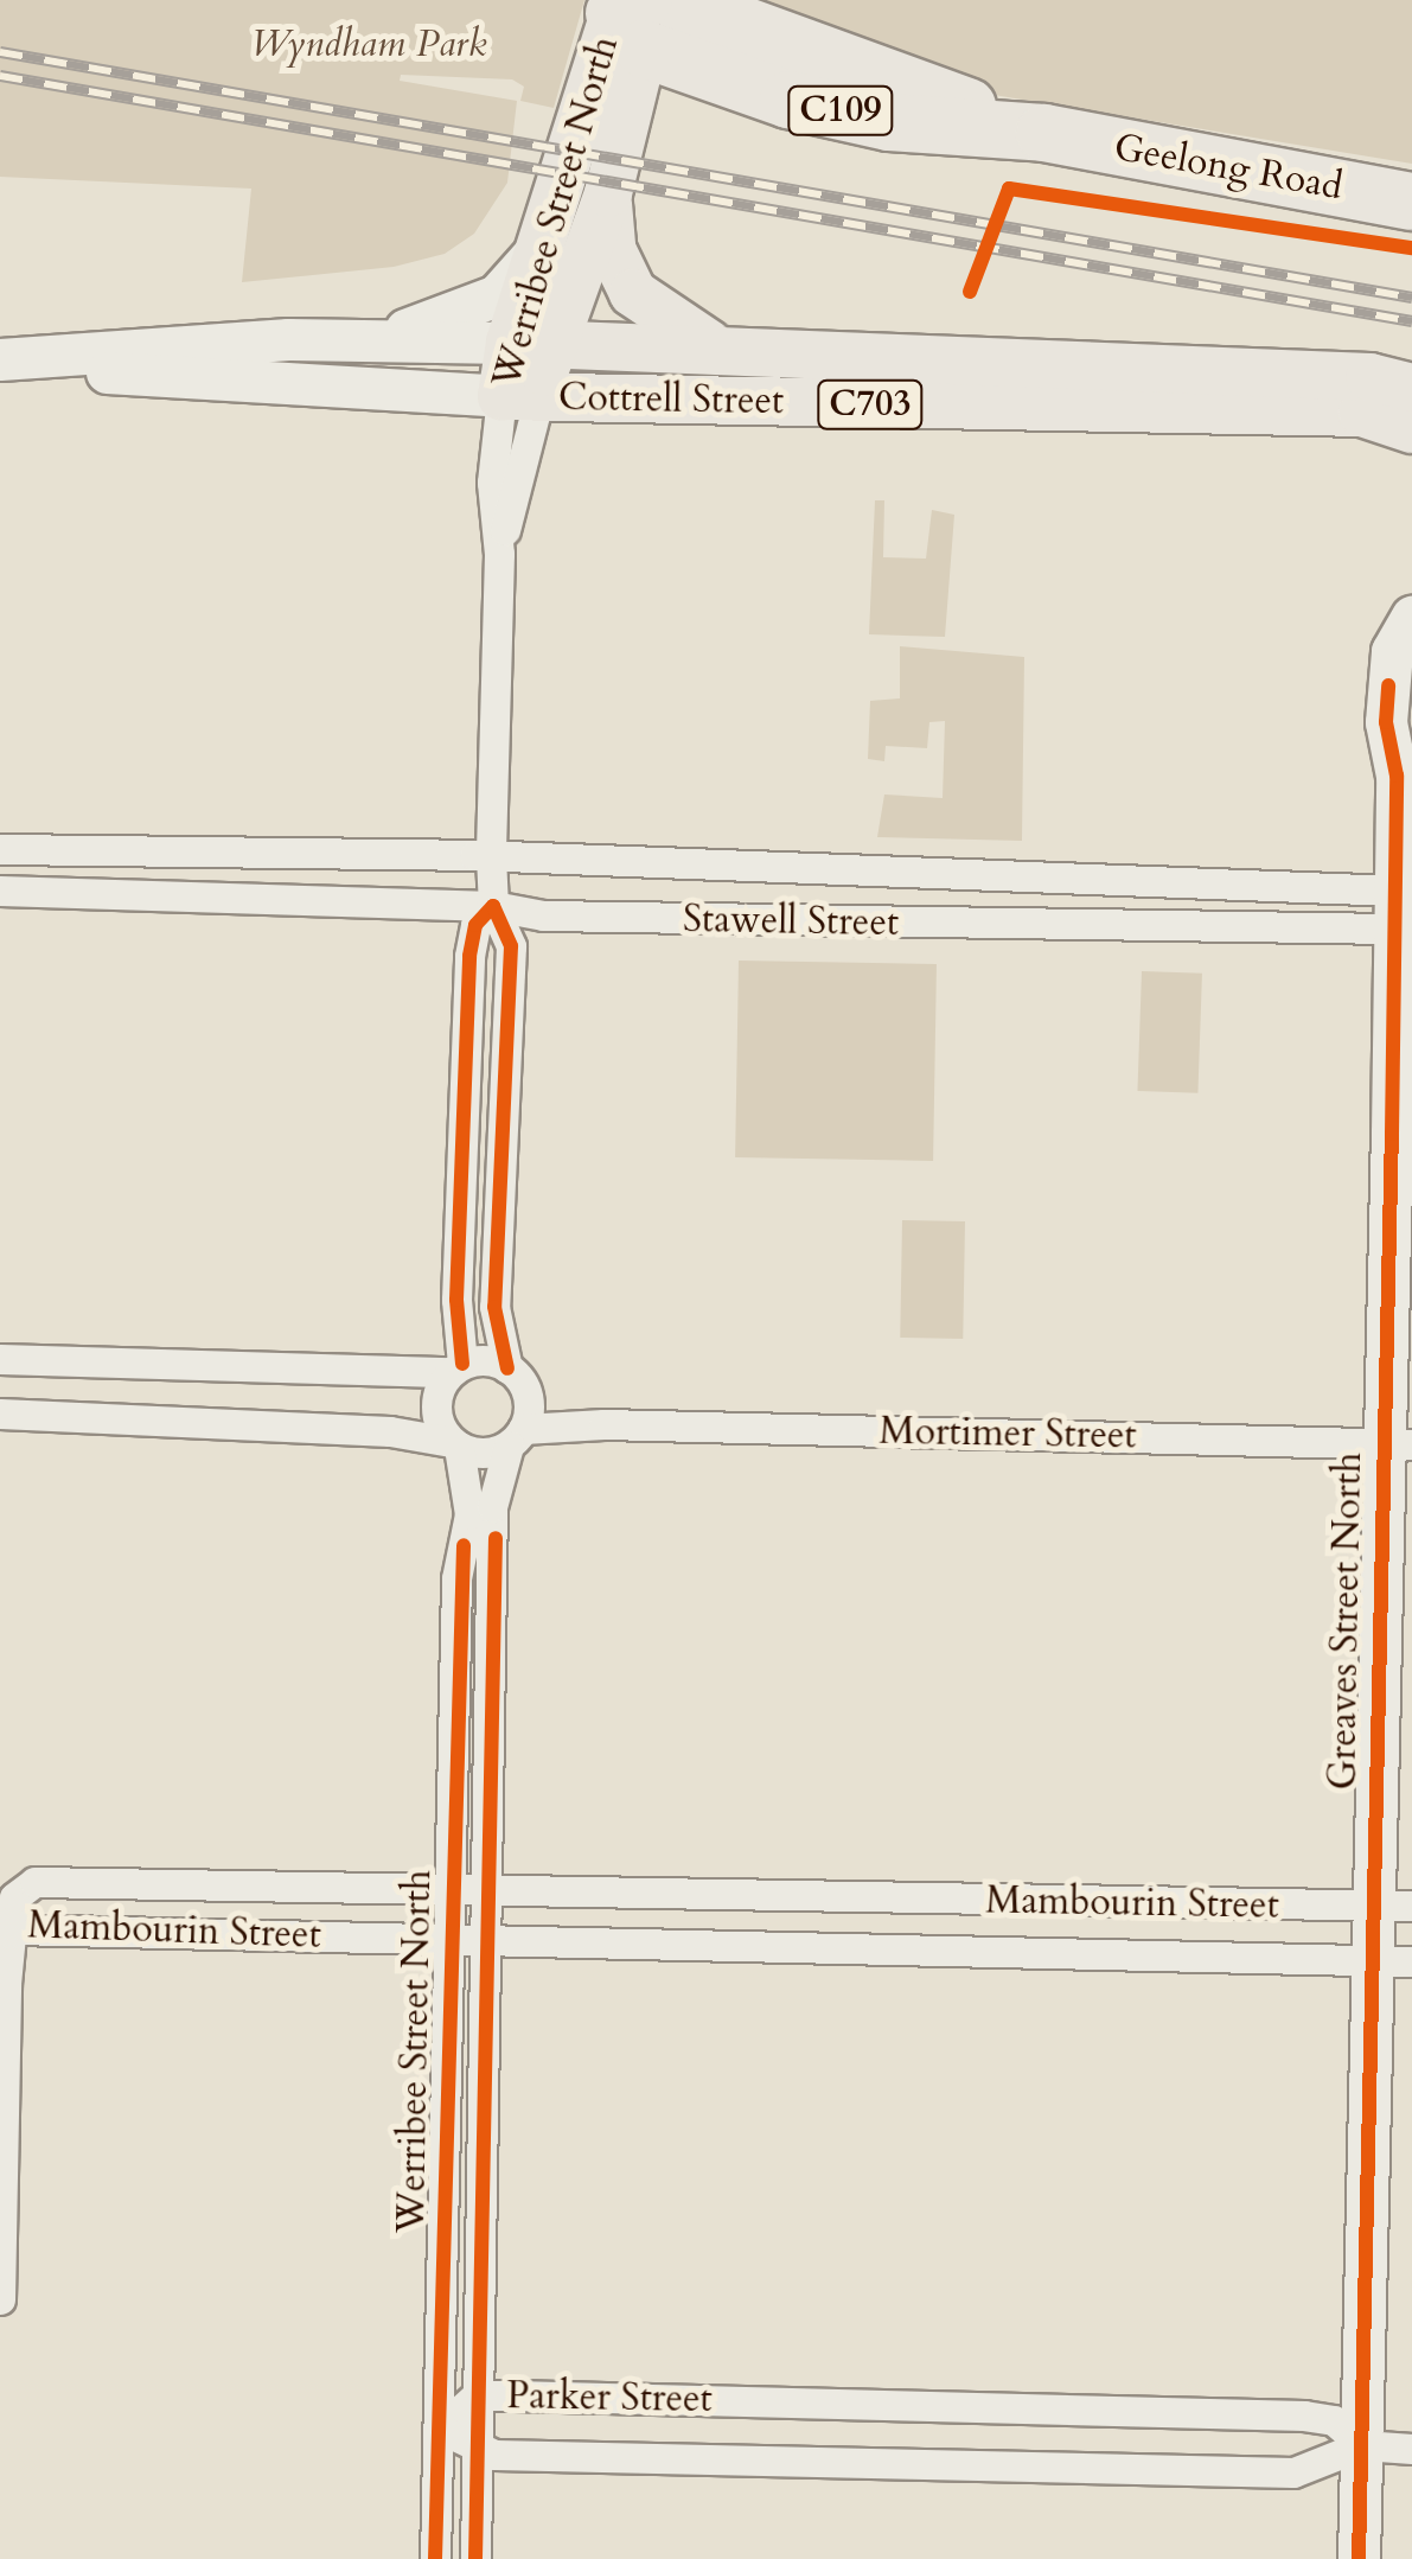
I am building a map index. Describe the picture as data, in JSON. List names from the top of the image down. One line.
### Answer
{"streets":{"highway":["C109","Geelong Road"],"main road":["Werribee Street North","Cottrell Street","C703"],"street":["Stawell Street","Mortimer Street","Greaves Street North","Mambourin Street","Parker Street"]},"crossings":[["Geelong Road","Werribee Street North"],["Werribee Street North","Cottrell Street"],["Werribee Street North","C703"],["Werribee Street North","Stawell Street"],["Werribee Street North","Mortimer Street"],["Werribee Street North","Mambourin Street"],["Werribee Street North","Parker Street"],["Cottrell Street","C703"],["Stawell Street","Greaves Street North"],["Mortimer Street","Greaves Street North"],["Greaves Street North","Mambourin Street"],["Greaves Street North","Parker Street"]],"parks":["Wyndham Park"]}
